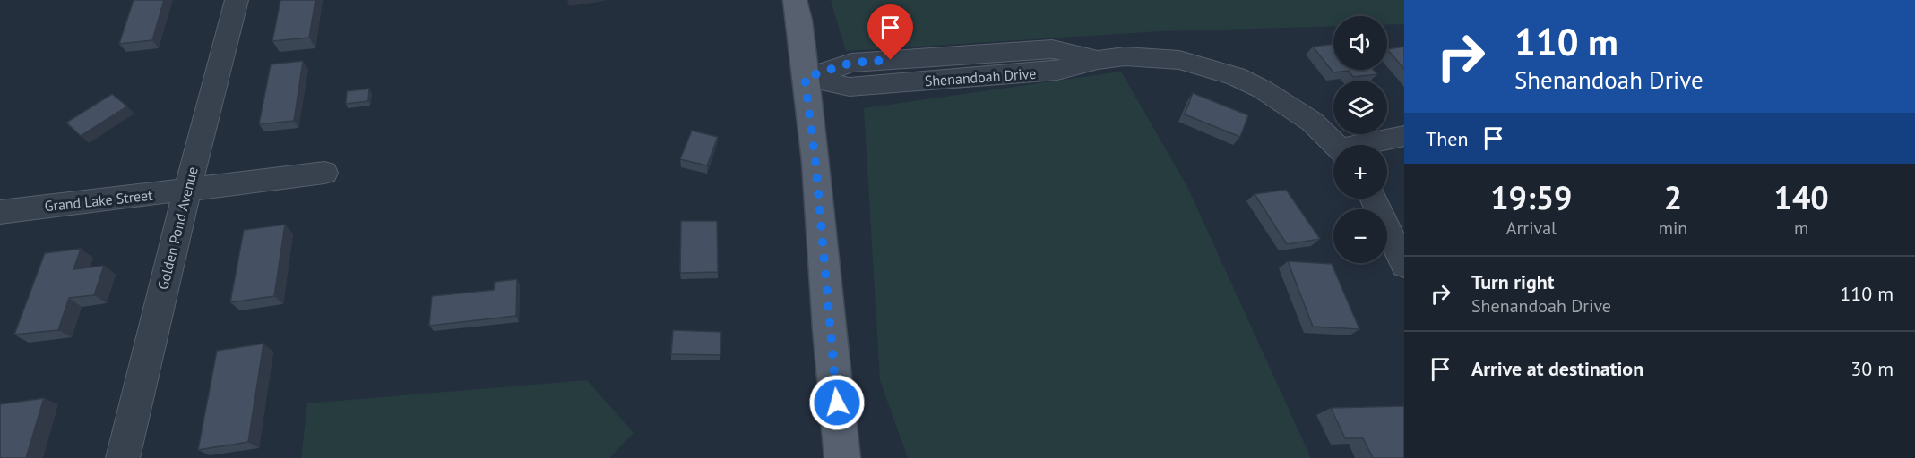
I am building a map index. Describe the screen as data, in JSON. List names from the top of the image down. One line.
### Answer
{"streets":{"street":["Shenandoah Drive","Grand Lake Street","Golden Pond Avenue"]},"crossings":[["Grand Lake Street","Golden Pond Avenue"]],"page":{"turn":["110 m","Shenandoah Drive"],"map_buttons":["+","−"],"then":"Then","eta":["19:59","Arrival","2","min","140","m"],"list":[{"name":"Turn right","note":"Shenandoah Drive","value":"110 m"},{"name":"Arrive at destination","value":"30 m"}]}}
